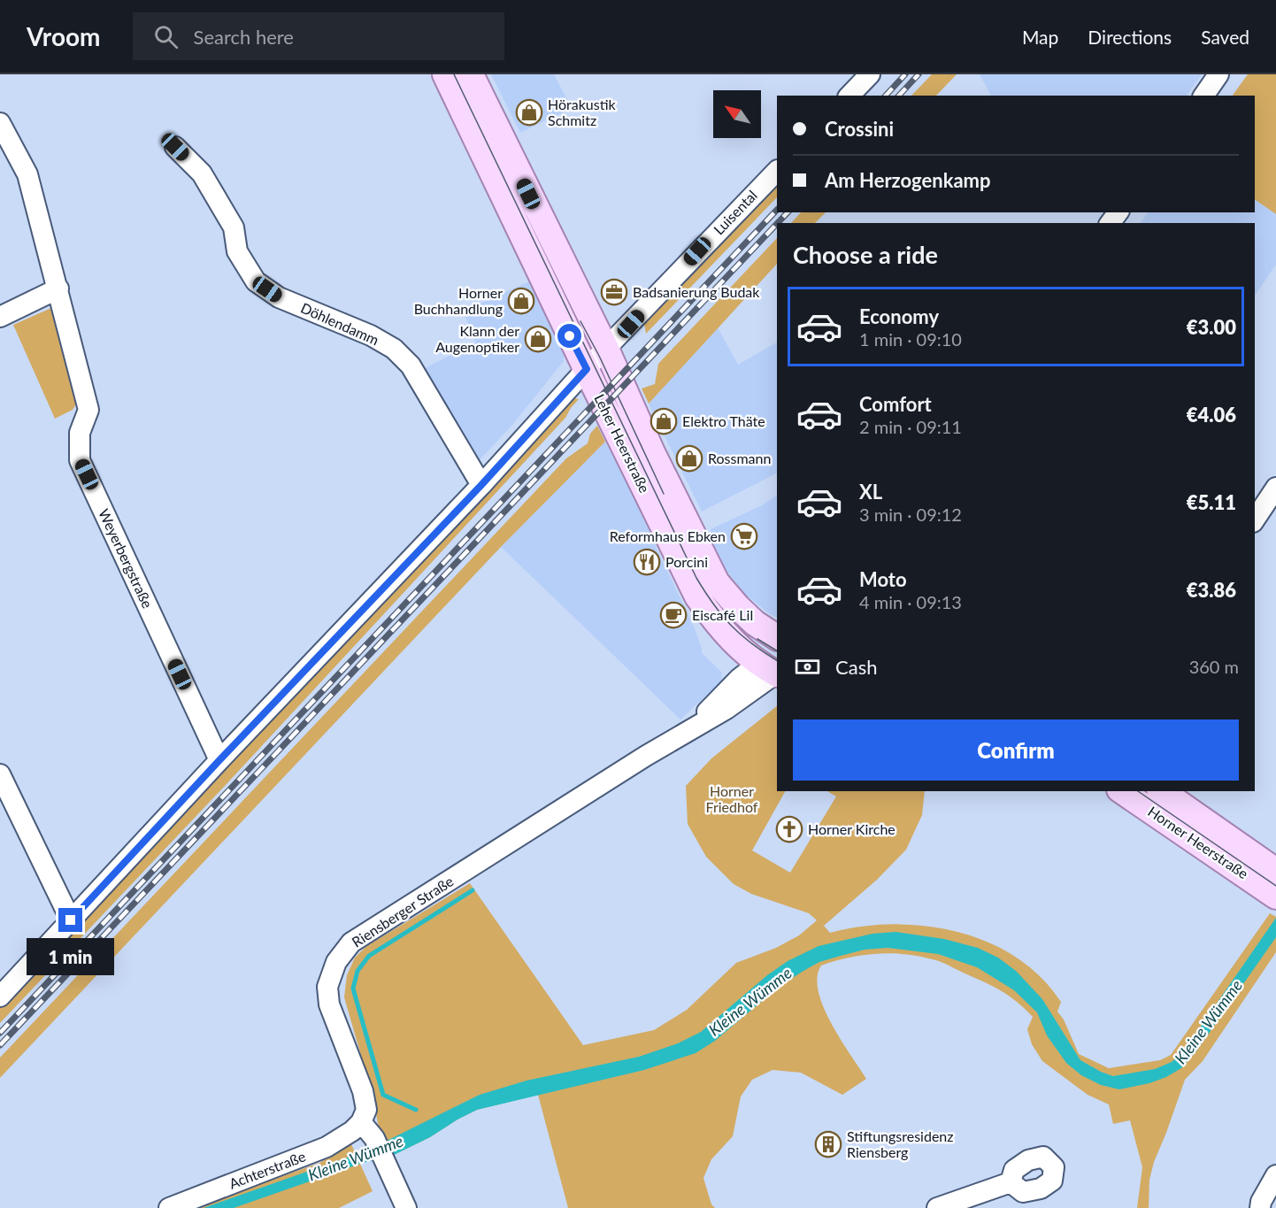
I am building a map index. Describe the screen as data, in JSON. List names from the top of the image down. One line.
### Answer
{"streets":{"main road":["Leher Heerstraße","Horner Heerstraße"],"street":["Luisental","Döhlendamm","Weyerbergstraße","Riensberger Straße","Achterstraße"]},"crossings":[["Luisental","Döhlendamm"],["Luisental","Leher Heerstraße"],["Luisental","Weyerbergstraße"],["Leher Heerstraße","Riensberger Straße"],["Riensberger Straße","Achterstraße"]],"water":["Kleine Wümme"],"parks":["Horner Friedhof"],"places":{"shop":["Hörakustik Schmitz","Horner Buchhandlung","Klann der Augenoptiker","Elektro Thäte","Rossmann"],"office":["Badsanierung Budak"],"supermarket":["Reformhaus Ebken"],"restaurant":["Porcini"],"cafe":["Eiscafé Lil"],"church":["Horner Kirche"],"building":["Stiftungsresidenz Riensberg"]},"north":"top left","page":{"header":"Vroom","search":"Search here","nav":["Map","Directions","Saved"],"banner":["Crossini","Am Herzogenkamp"],"heading":"Choose a ride","list":[{"name":"Economy","note":"1 min · 09:10","value":"€3.00"},{"name":"Comfort","note":"2 min · 09:11","value":"€4.06"},{"name":"XL","note":"3 min · 09:12","value":"€5.11"},{"name":"Moto","note":"4 min · 09:13","value":"€3.86"}],"pay":["Cash","360 m"],"buttons":"Confirm","bubble":"1 min"}}
